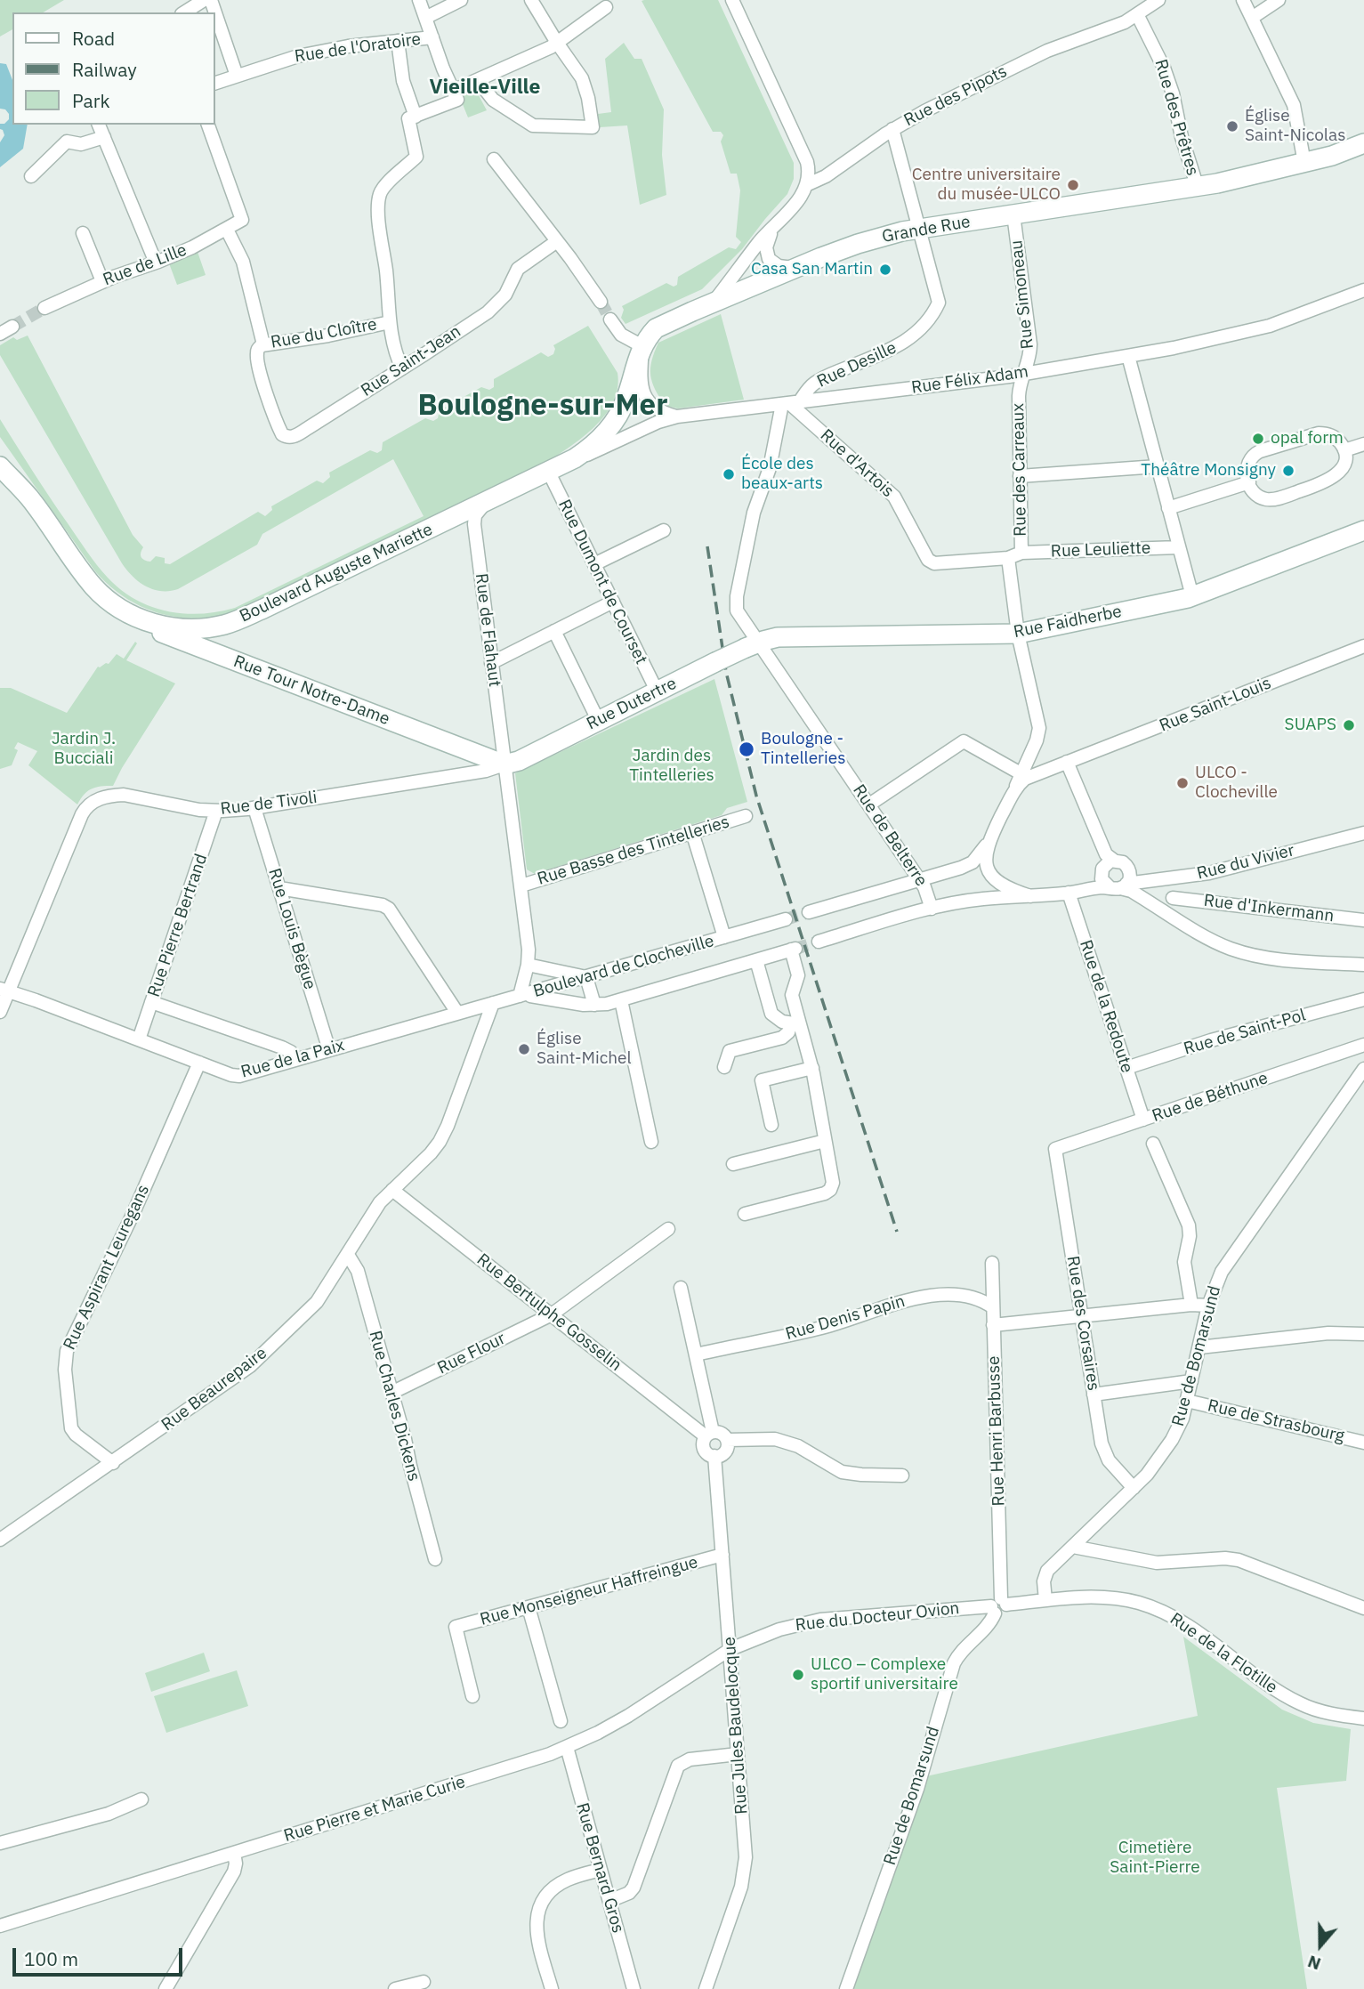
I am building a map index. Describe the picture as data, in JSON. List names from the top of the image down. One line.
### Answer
{"streets":{"main road":["Grande Rue","Boulevard Auguste Mariette","Rue Faidherbe","Rue Tour Notre-Dame","Rue Dutertre"],"street":["Rue de l'Oratoire","Rue des Pipots","Rue des Prêtres","Rue de Lille","Rue Simoneau","Rue du Cloître","Rue Saint-Jean","Rue Desille","Rue Félix Adam","Rue d'Artois","Rue des Carreaux","Rue Leuliette","Rue Dumont de Courset","Rue de Flahaut","Rue Saint-Louis","Rue de Tivoli","Rue de Belterre","Rue Basse des Tintelleries","Rue du Vivier","Rue d'Inkermann","Rue Pierre Bertrand","Rue Louis Bègue","Boulevard de Clocheville","Rue de la Redoute","Rue de Saint-Pol","Rue de la Paix","Rue de Béthune","Rue Aspirant Leuregans","Rue Bertulphe Gosselin","Rue Denis Papin","Rue des Corsaires","Rue Flour","Rue de Bomarsund","Rue Beaurepaire","Rue Charles Dickens","Rue de Strasbourg","Rue Henri Barbusse","Rue Monseigneur Haffreingue","Rue du Docteur Ovion","Rue de la Flotille","Rue Jules Baudelocque","Rue Pierre et Marie Curie","Rue Bernard Gros"]},"crossings":[["Rue des Pipots","Rue des Prêtres"],["Rue des Pipots","Rue Desille"],["Rue des Prêtres","Grande Rue"],["Grande Rue","Rue Simoneau"],["Grande Rue","Rue Desille"],["Grande Rue","Rue Félix Adam"],["Grande Rue","Boulevard Auguste Mariette"],["Rue Simoneau","Rue Félix Adam"],["Rue Simoneau","Rue des Carreaux"],["Rue du Cloître","Rue Saint-Jean"],["Rue Desille","Rue Félix Adam"],["Rue Desille","Rue d'Artois"],["Rue Desille","Rue de Belterre"],["Rue Félix Adam","Rue d'Artois"],["Rue Félix Adam","Rue des Carreaux"],["Rue Félix Adam","Boulevard Auguste Mariette"],["Rue Félix Adam","Rue de Belterre"],["Rue d'Artois","Rue des Carreaux"],["Rue d'Artois","Rue de Belterre"],["Rue des Carreaux","Rue Leuliette"],["Boulevard Auguste Mariette","Rue Dumont de Courset"],["Boulevard Auguste Mariette","Rue de Flahaut"],["Boulevard Auguste Mariette","Rue Tour Notre-Dame"],["Rue Dumont de Courset","Rue Dutertre"],["Rue Faidherbe","Rue Dutertre"],["Rue Faidherbe","Rue de Belterre"],["Rue de Flahaut","Rue Tour Notre-Dame"],["Rue de Flahaut","Rue Dutertre"],["Rue de Flahaut","Rue de Tivoli"],["Rue de Flahaut","Rue Basse des Tintelleries"],["Rue de Flahaut","Boulevard de Clocheville"],["Rue de Flahaut","Rue de la Paix"],["Rue Tour Notre-Dame","Rue Dutertre"],["Rue Tour Notre-Dame","Rue de Tivoli"],["Rue Dutertre","Rue de Tivoli"],["Rue Dutertre","Rue de Belterre"],["Rue de Tivoli","Rue Pierre Bertrand"],["Rue de Tivoli","Rue Louis Bègue"],["Rue de Tivoli","Rue de la Paix"],["Rue de Belterre","Rue du Vivier"],["Rue du Vivier","Rue de la Redoute"],["Rue Pierre Bertrand","Rue de la Paix"],["Rue Louis Bègue","Rue de la Paix"],["Boulevard de Clocheville","Rue de la Paix"],["Rue de la Redoute","Rue de Saint-Pol"],["Rue de la Redoute","Rue de Béthune"],["Rue de la Paix","Rue Aspirant Leuregans"],["Rue de la Paix","Rue Beaurepaire"],["Rue de Béthune","Rue des Corsaires"],["Rue Aspirant Leuregans","Rue Beaurepaire"],["Rue Bertulphe Gosselin","Rue Flour"],["Rue Bertulphe Gosselin","Rue Beaurepaire"],["Rue Bertulphe Gosselin","Rue Jules Baudelocque"],["Rue Denis Papin","Rue Henri Barbusse"],["Rue des Corsaires","Rue de Bomarsund"],["Rue Flour","Rue Charles Dickens"],["Rue de Bomarsund","Rue de Strasbourg"],["Rue de Bomarsund","Rue Henri Barbusse"],["Rue de Bomarsund","Rue du Docteur Ovion"],["Rue de Bomarsund","Rue de la Flotille"],["Rue Beaurepaire","Rue Charles Dickens"],["Rue Henri Barbusse","Rue du Docteur Ovion"],["Rue Henri Barbusse","Rue de la Flotille"],["Rue Monseigneur Haffreingue","Rue Jules Baudelocque"],["Rue du Docteur Ovion","Rue de la Flotille"],["Rue du Docteur Ovion","Rue Jules Baudelocque"],["Rue du Docteur Ovion","Rue Pierre et Marie Curie"],["Rue Jules Baudelocque","Rue Pierre et Marie Curie"],["Rue Pierre et Marie Curie","Rue Bernard Gros"]],"districts":["Vieille-Ville","Boulogne-sur-Mer"],"parks":["Jardin J. Bucciali","Jardin des Tintelleries","Cimetière Saint-Pierre"],"places":["Église Saint-Nicolas","Centre universitaire du musée-ULCO","Casa San Martin","opal form","Théâtre Monsigny","École des beaux-arts","SUAPS","Boulogne - Tintelleries","ULCO - Clocheville","Église Saint-Michel","ULCO – Complexe sportif universitaire"],"legend":["Road","Railway","Park"],"scale_bar":"100 m","north":"bottom"}
